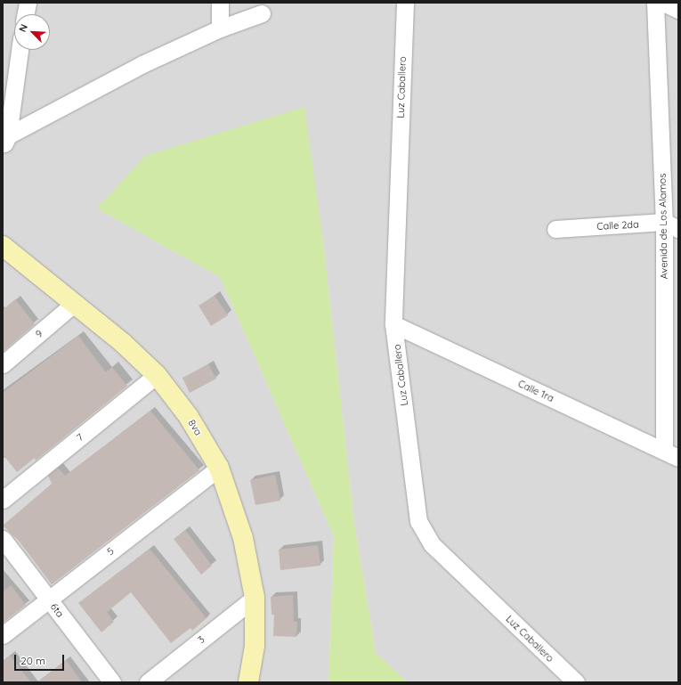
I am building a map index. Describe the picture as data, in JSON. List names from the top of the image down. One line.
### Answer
{"streets":{"street":["Luz Caballero","Calle 2da","Avenida de Los Alamos","9","Calle 1ra","8va","7","5","6ta","3"]},"crossings":[["Luz Caballero","Calle 1ra"],["Calle 2da","Avenida de Los Alamos"],["Avenida de Los Alamos","Calle 1ra"],["9","8va"],["8va","7"],["8va","5"],["8va","3"],["5","6ta"]],"scale_bar":"20 m","north":"top left"}
